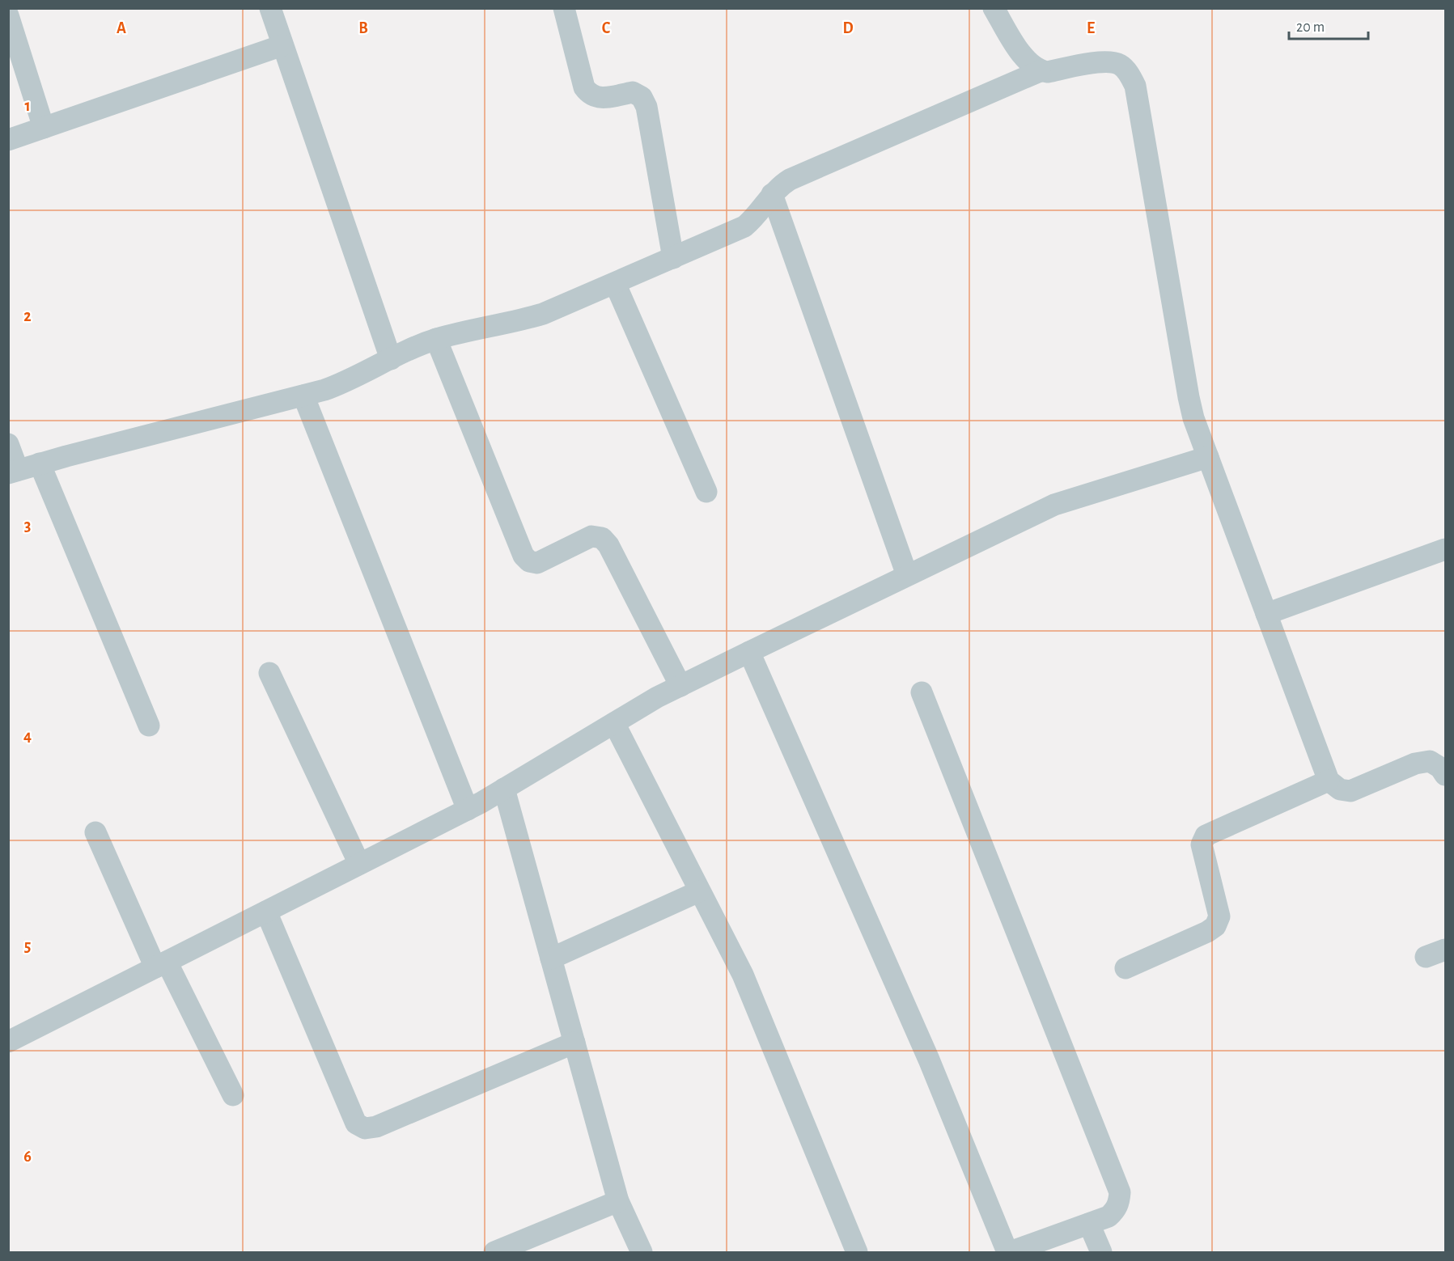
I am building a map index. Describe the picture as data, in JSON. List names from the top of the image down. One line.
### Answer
{"scale_bar":"20 m","grid":{"columns":["A","B","C","D","E"],"rows":["1","2","3","4","5","6"]}}
